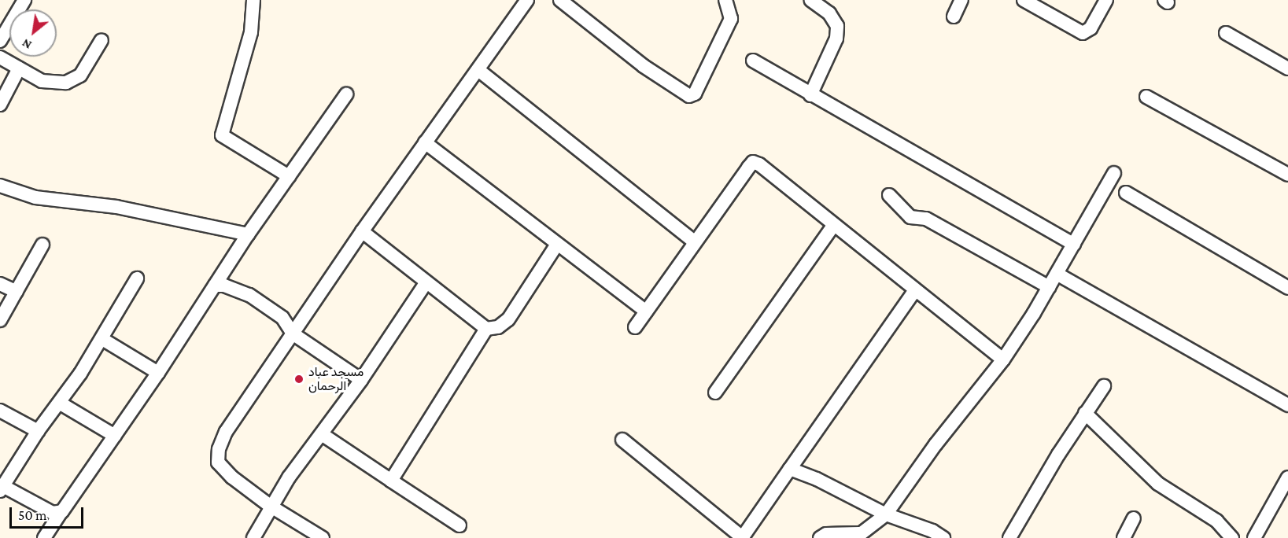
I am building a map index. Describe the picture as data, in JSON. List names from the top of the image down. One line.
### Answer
{"places":["مسجد عباد الرحمان"],"scale_bar":"50 m","north":"bottom left"}
